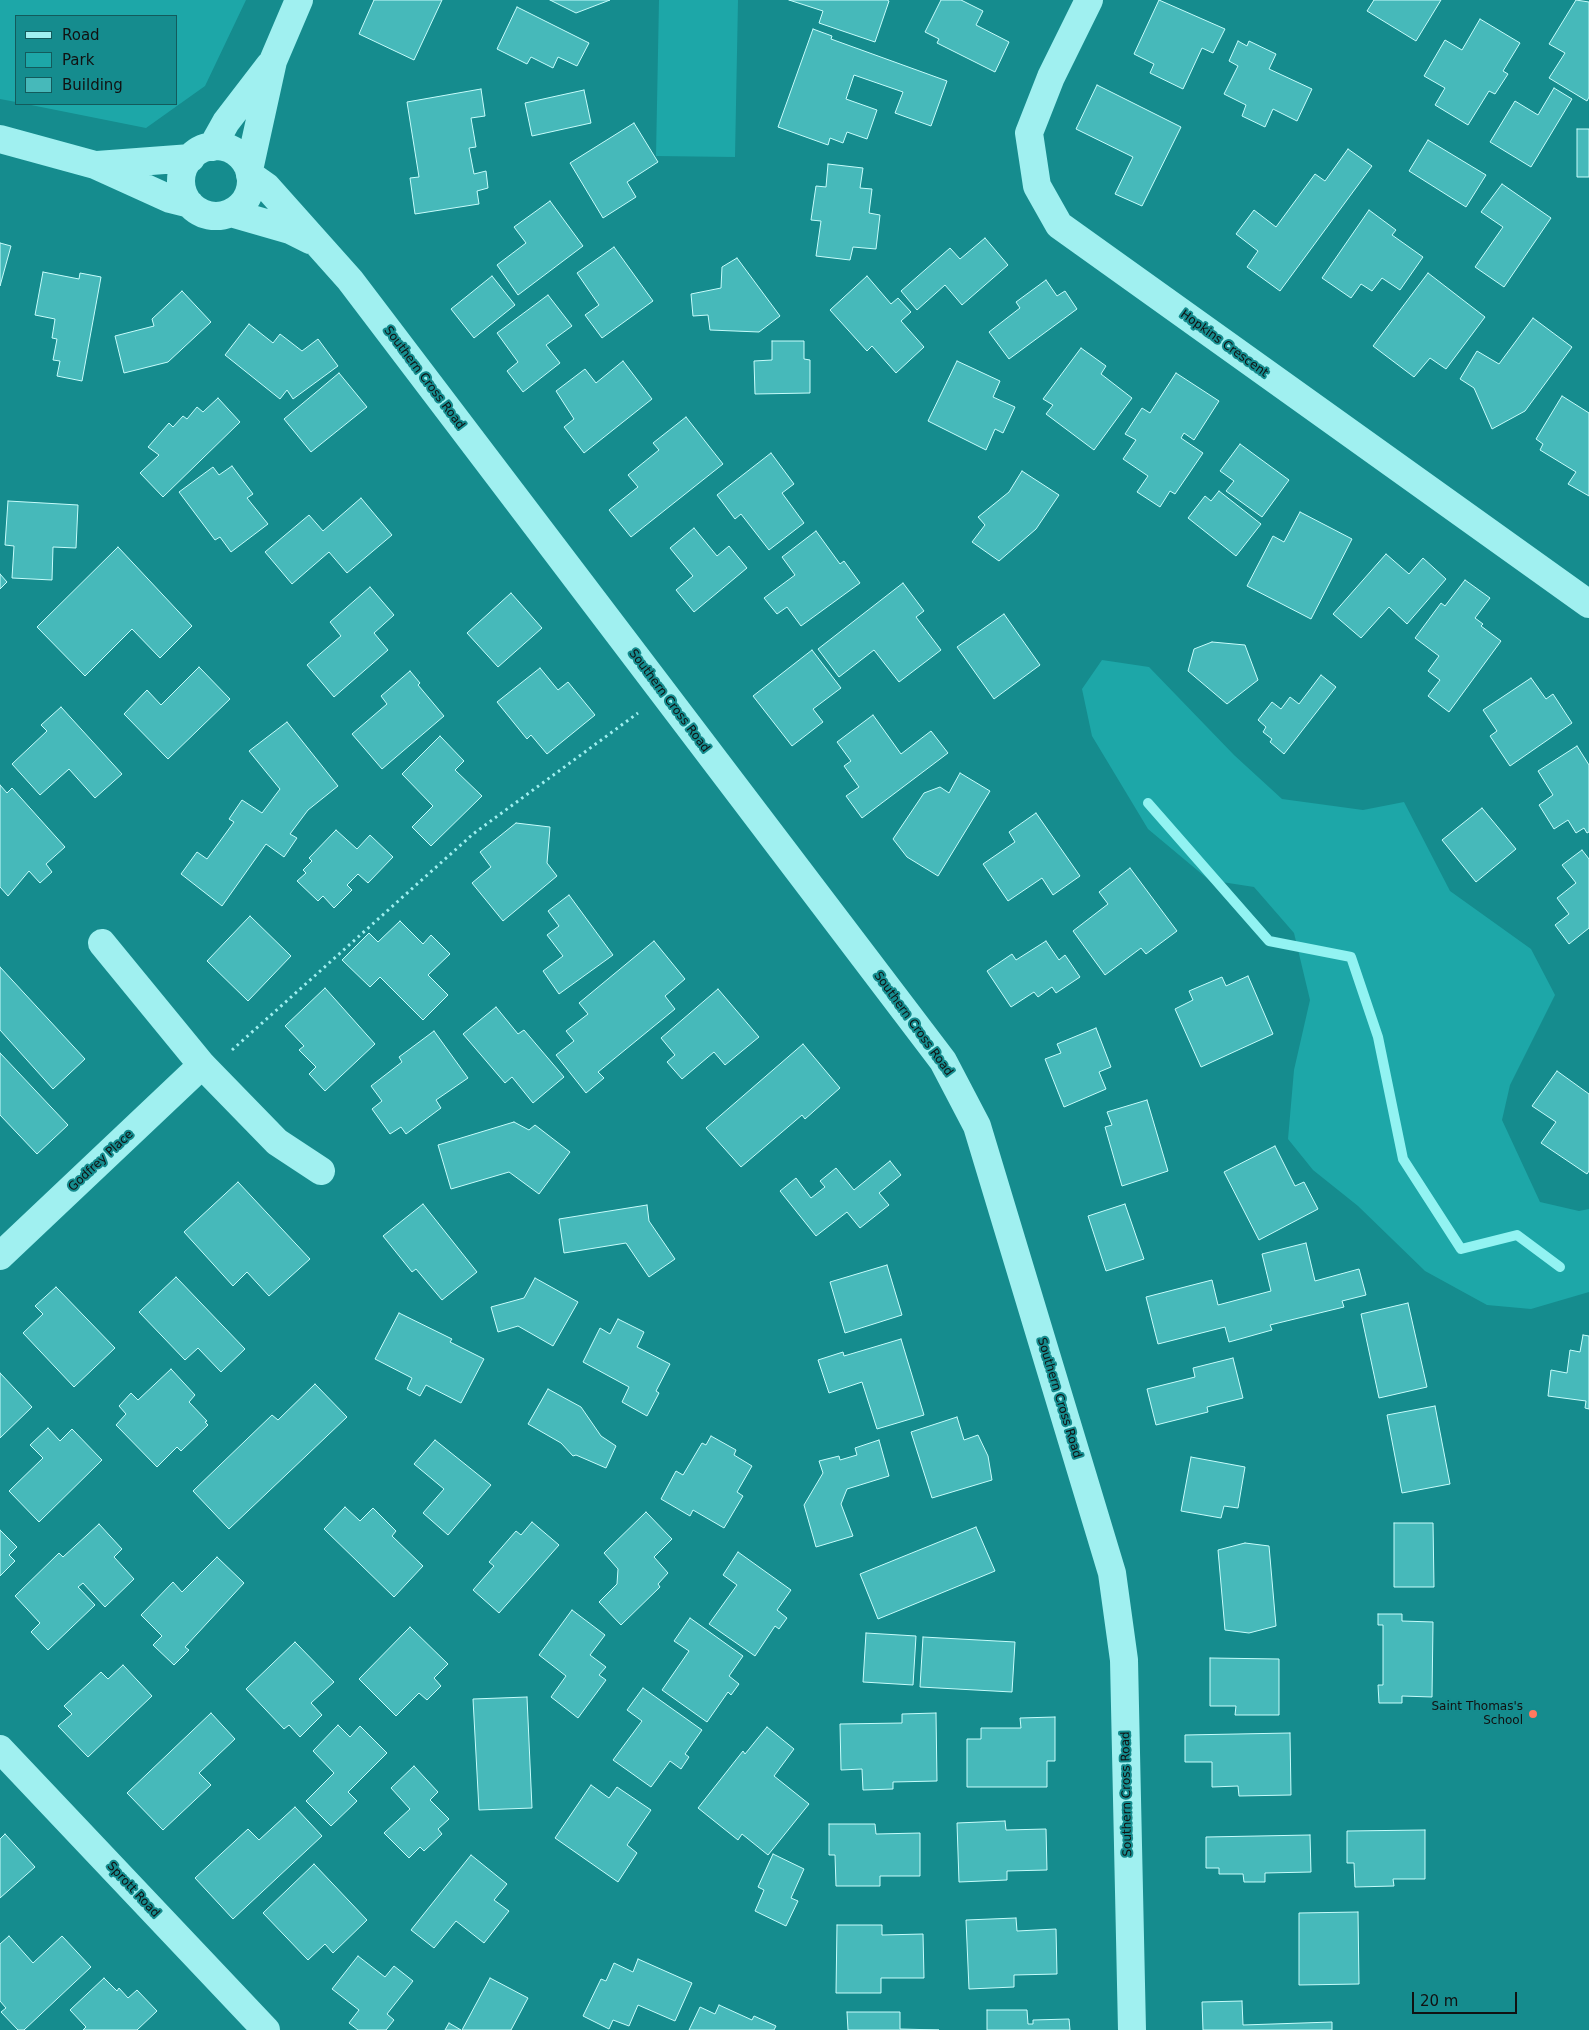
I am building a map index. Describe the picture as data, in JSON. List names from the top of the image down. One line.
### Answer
{"streets":{"street":["Hopkins Crescent","Southern Cross Road","Godfrey Place","Sprott Road"]},"places":["Saint Thomas's School"],"legend":["Road","Park","Building"],"scale_bar":"20 m"}
